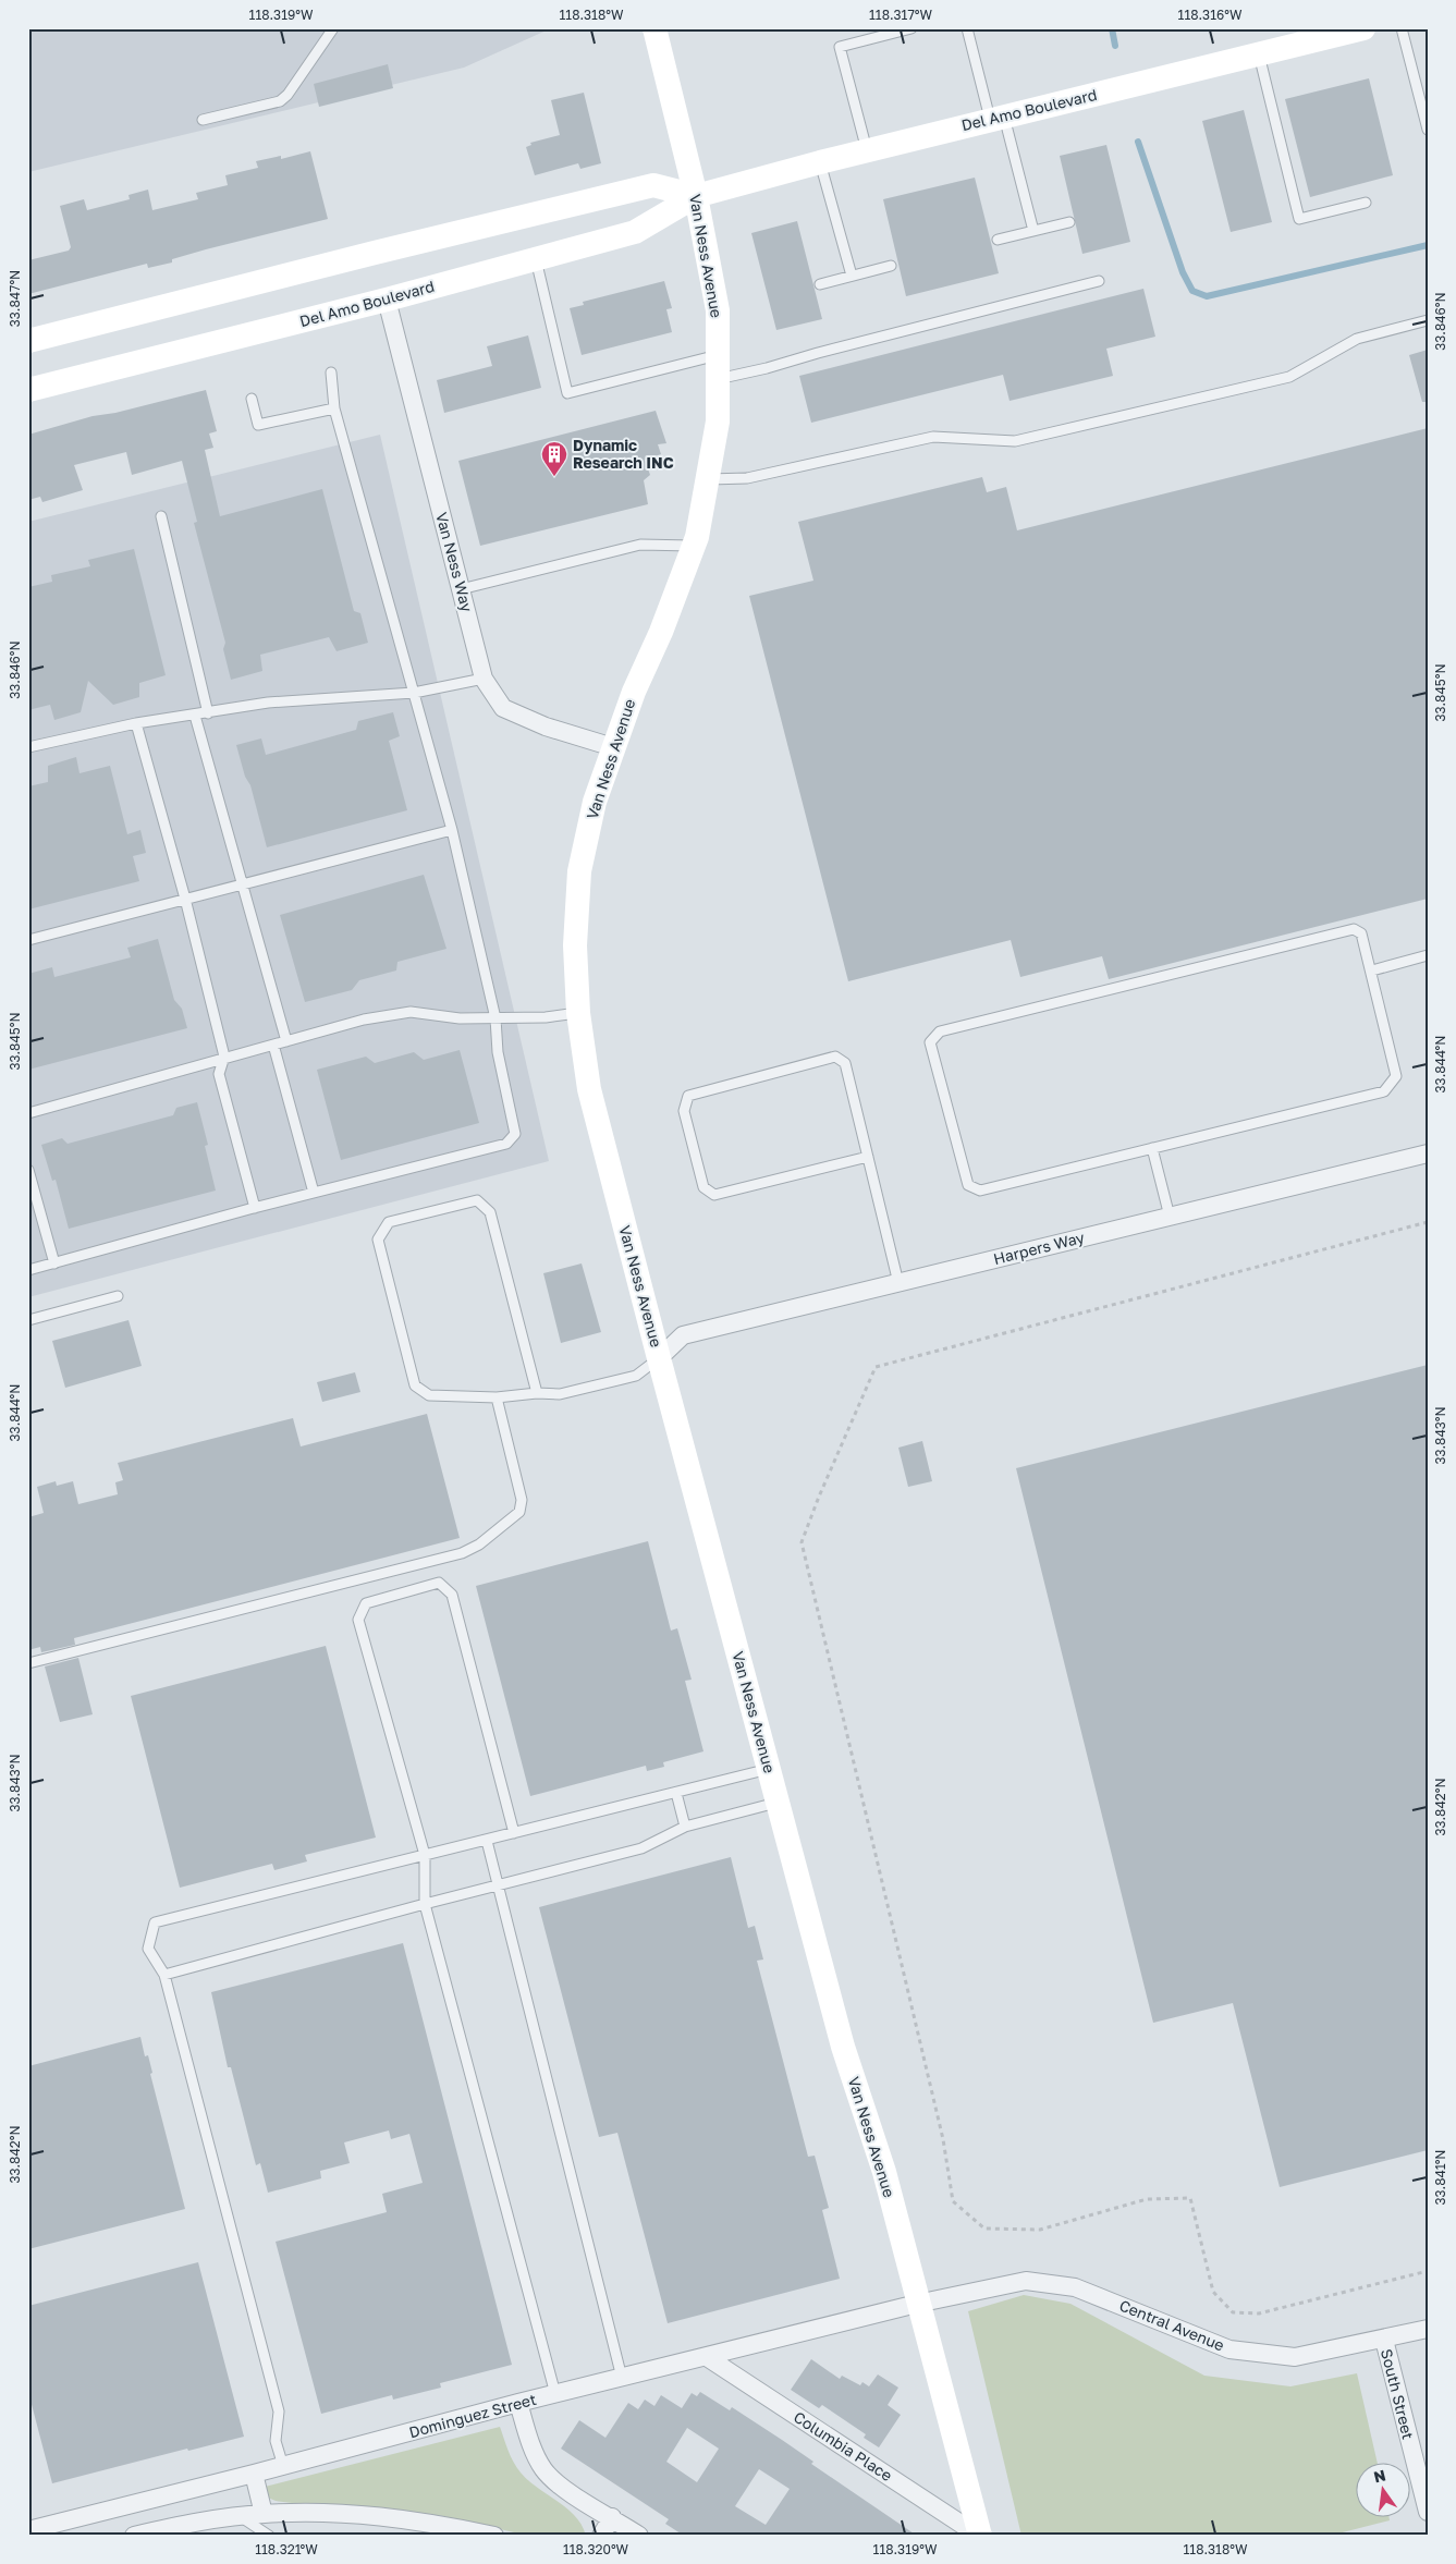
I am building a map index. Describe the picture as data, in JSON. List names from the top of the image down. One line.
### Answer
{"streets":{"main road":["Del Amo Boulevard","Van Ness Avenue"],"street":["Van Ness Way","Harpers Way","Central Avenue","South Street","Dominguez Street","Columbia Place"]},"crossings":[["Del Amo Boulevard","Van Ness Avenue"],["Del Amo Boulevard","Van Ness Way"],["Van Ness Avenue","Van Ness Way"],["Van Ness Avenue","Harpers Way"],["Van Ness Avenue","Central Avenue"],["Van Ness Avenue","Dominguez Street"],["Van Ness Avenue","Columbia Place"],["Central Avenue","South Street"],["Central Avenue","Dominguez Street"],["Dominguez Street","Columbia Place"]],"places":{"building":["Dynamic Research INC"]},"north":"top","coordinates":["118.319°W","118.318°W","118.317°W","118.316°W","33.847°N","33.846°N","33.845°N","33.844°N","33.843°N","33.842°N","33.841°N","118.321°W","118.320°W"]}
